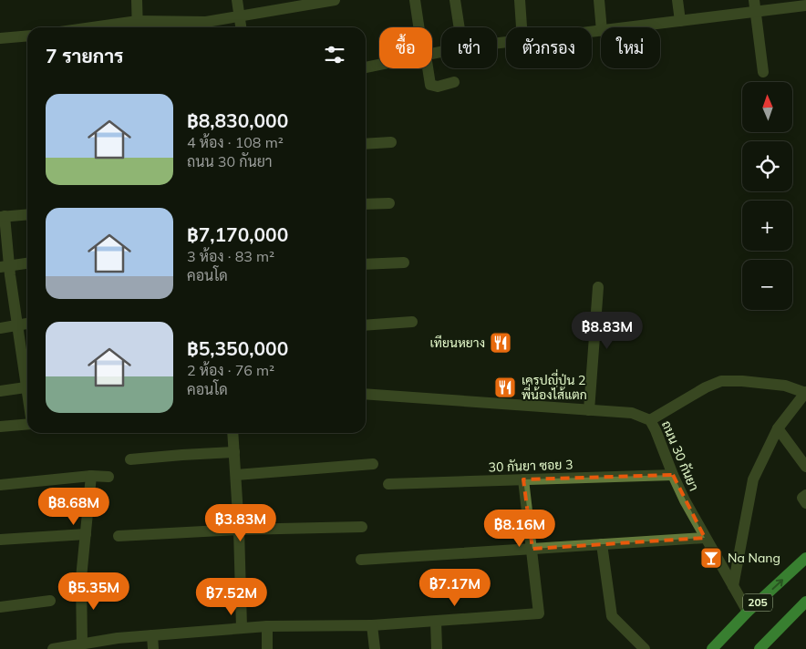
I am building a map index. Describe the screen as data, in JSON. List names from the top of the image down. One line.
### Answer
{"streets":{"main road":["205"],"street":["ถนน 30 กันยา","30 กันยา ซอย 3"]},"crossings":[["ถนน 30 กันยา","30 กันยา ซอย 3"],["ถนน 30 กันยา","205"]],"places":{"restaurant":["เทียนหยาง","เครปญี่ปุ่น 2 พี่น้องไส้แตก"],"bar":["Na Nang"]},"north":"top","page":{"chip":["ซื้อ","เช่า","ตัวกรอง","ใหม่"],"heading":"7 รายการ","map_buttons":["+","−"],"list":[{"name":"฿8,830,000","note":"4 ห้อง · 108 m² · ถนน 30 กันยา"},{"name":"฿7,170,000","note":"3 ห้อง · 83 m² · คอนโด"},{"name":"฿5,350,000","note":"2 ห้อง · 76 m² · คอนโด"}],"price":["฿8.83M","฿8.68M","฿3.83M","฿8.16M","฿7.17M","฿5.35M","฿7.52M"]}}
